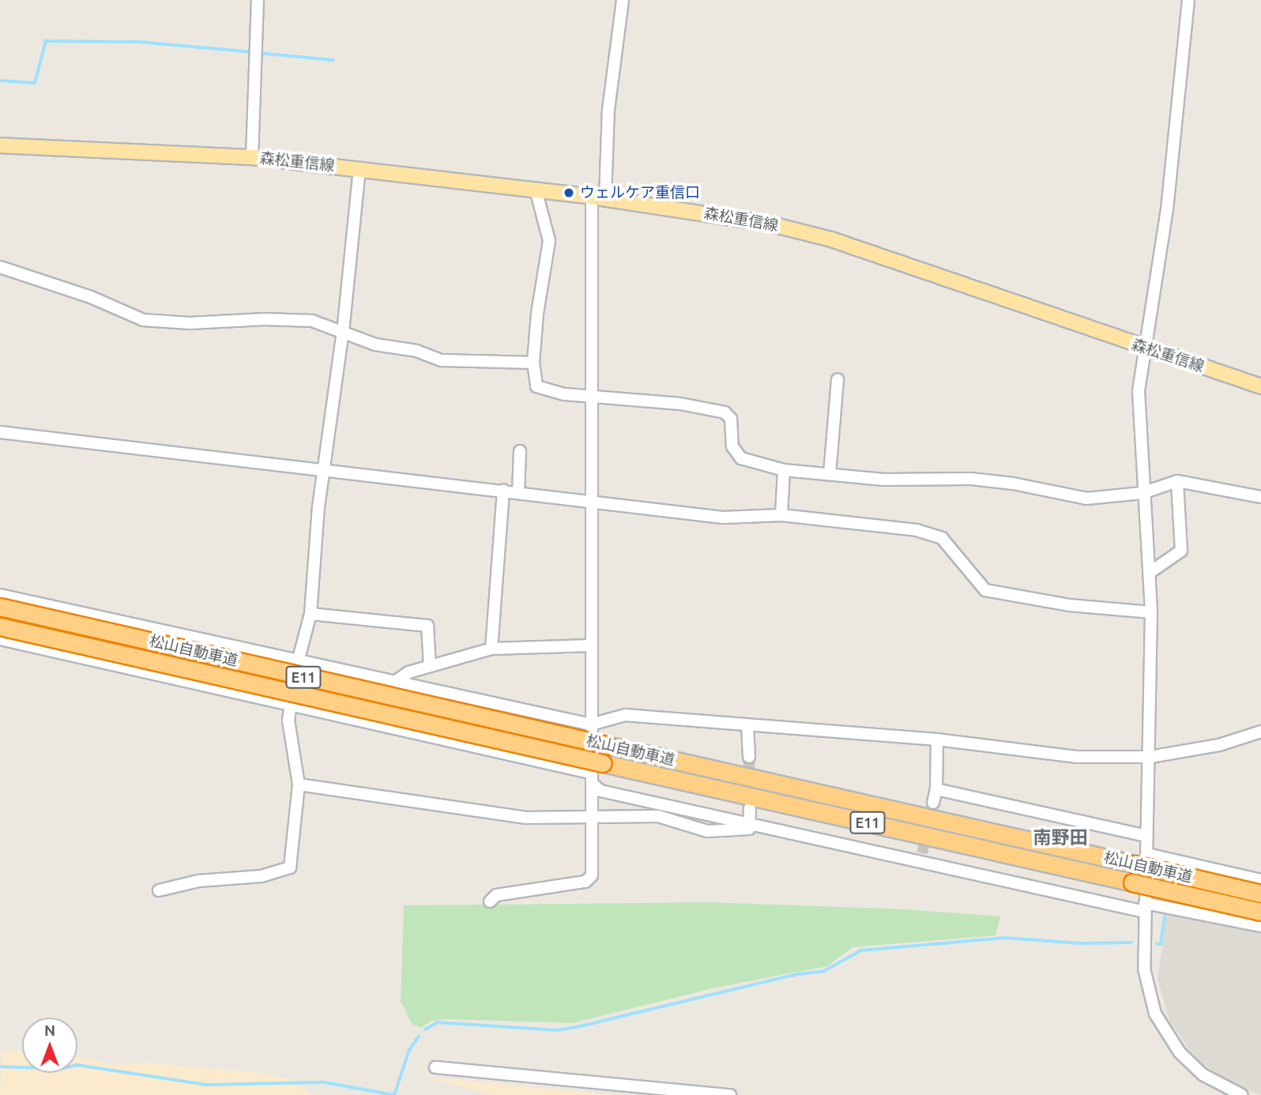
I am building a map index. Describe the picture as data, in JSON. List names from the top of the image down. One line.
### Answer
{"streets":{"highway":["松山自動車道","E11"],"main road":["森松重信線"]},"districts":["南野田"],"places":["ウェルケア重信口"],"north":"top"}
